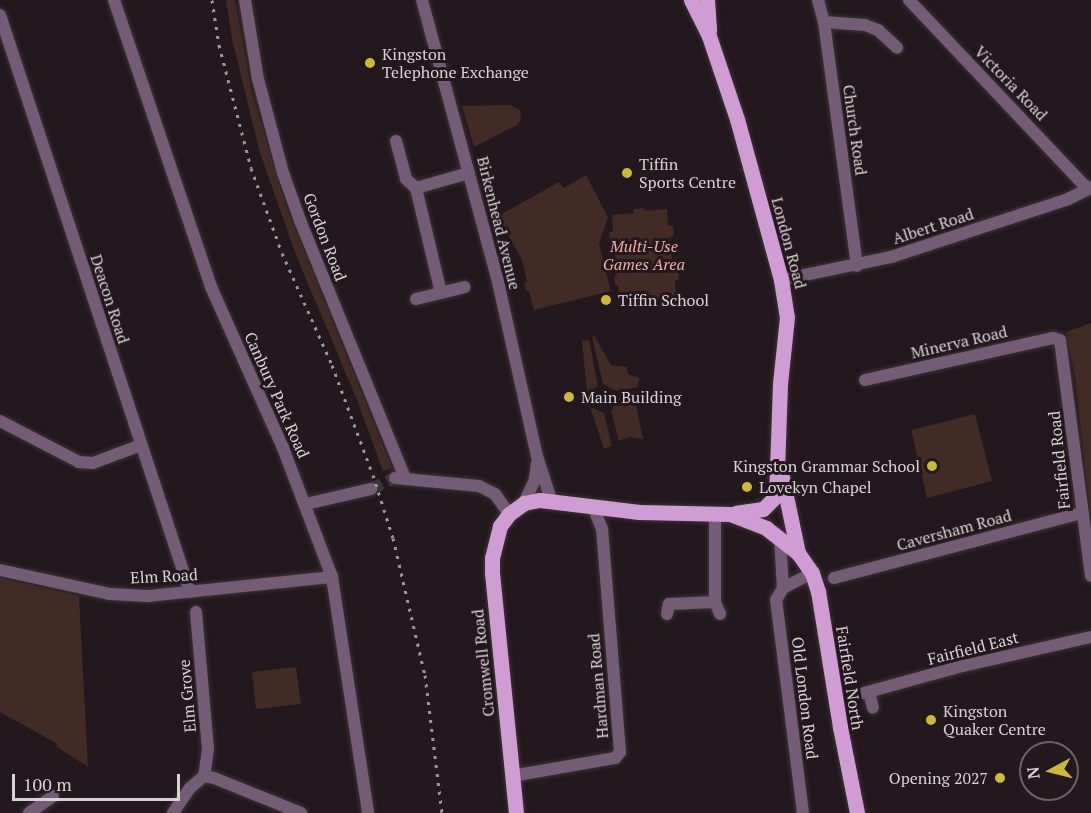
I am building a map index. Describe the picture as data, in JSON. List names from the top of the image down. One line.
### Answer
{"streets":{"main road":["London Road","Cromwell Road","Fairfield North"],"street":["Victoria Road","Church Road","Birkenhead Avenue","Albert Road","Gordon Road","Deacon Road","Minerva Road","Canbury Park Road","Fairfield Road","Caversham Road","Elm Road","Fairfield East","Hardman Road","Elm Grove","Old London Road"]},"crossings":[["Victoria Road","Albert Road"],["Church Road","Albert Road"],["Albert Road","London Road"],["Gordon Road","Cromwell Road"],["Deacon Road","Elm Road"],["Minerva Road","Fairfield Road"],["Canbury Park Road","Elm Road"],["Fairfield Road","Caversham Road"],["Cromwell Road","Hardman Road"]],"parks":["Multi-Use Games Area"],"places":["Kingston Telephone Exchange","Tiffin Sports Centre","Tiffin School","Main Building","Kingston Grammar School","Lovekyn Chapel","Kingston Quaker Centre","Opening 2027"],"scale_bar":"100 m","north":"left"}
